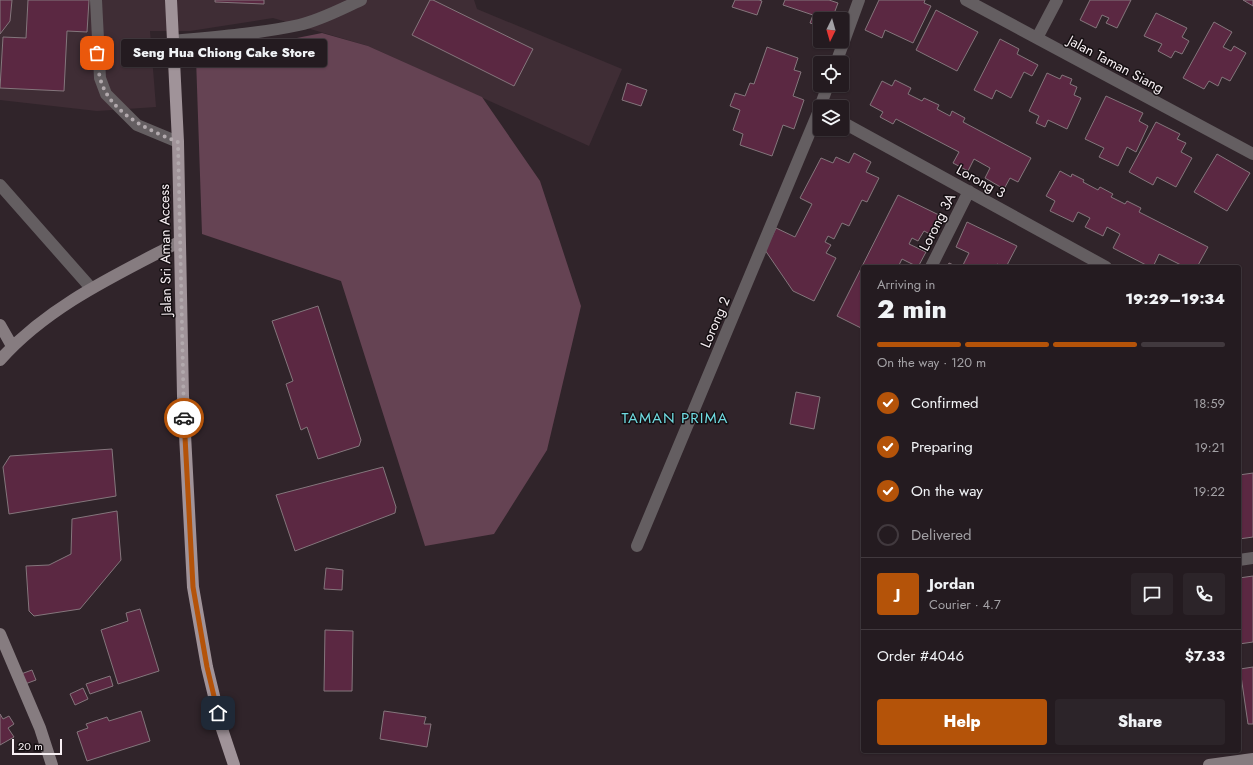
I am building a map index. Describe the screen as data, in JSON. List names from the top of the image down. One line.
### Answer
{"streets":{"main road":["Jalan Sri Aman Access"],"street":["Jalan Taman Siang","Lorong 3","Lorong 3A","Lorong 2"]},"crossings":[["Lorong 3","Lorong 3A"]],"districts":["TAMAN PRIMA"],"places":["Seng Hua Chiong Cake Store"],"scale_bar":"20 m","north":"bottom","page":{"bubble":"Seng Hua Chiong Cake Store","heading":["2 min","Arriving in","19:29–19:34"],"panel":["Jordan","Courier · 4.7","Order #4046","$7.33"],"bar":"On the way · 120 m","list":[["Confirmed","18:59"],["Preparing","19:21"],["On the way","19:22"],"Delivered"],"round":"J","buttons":["Help","Share"],"scale":"20 m"}}
